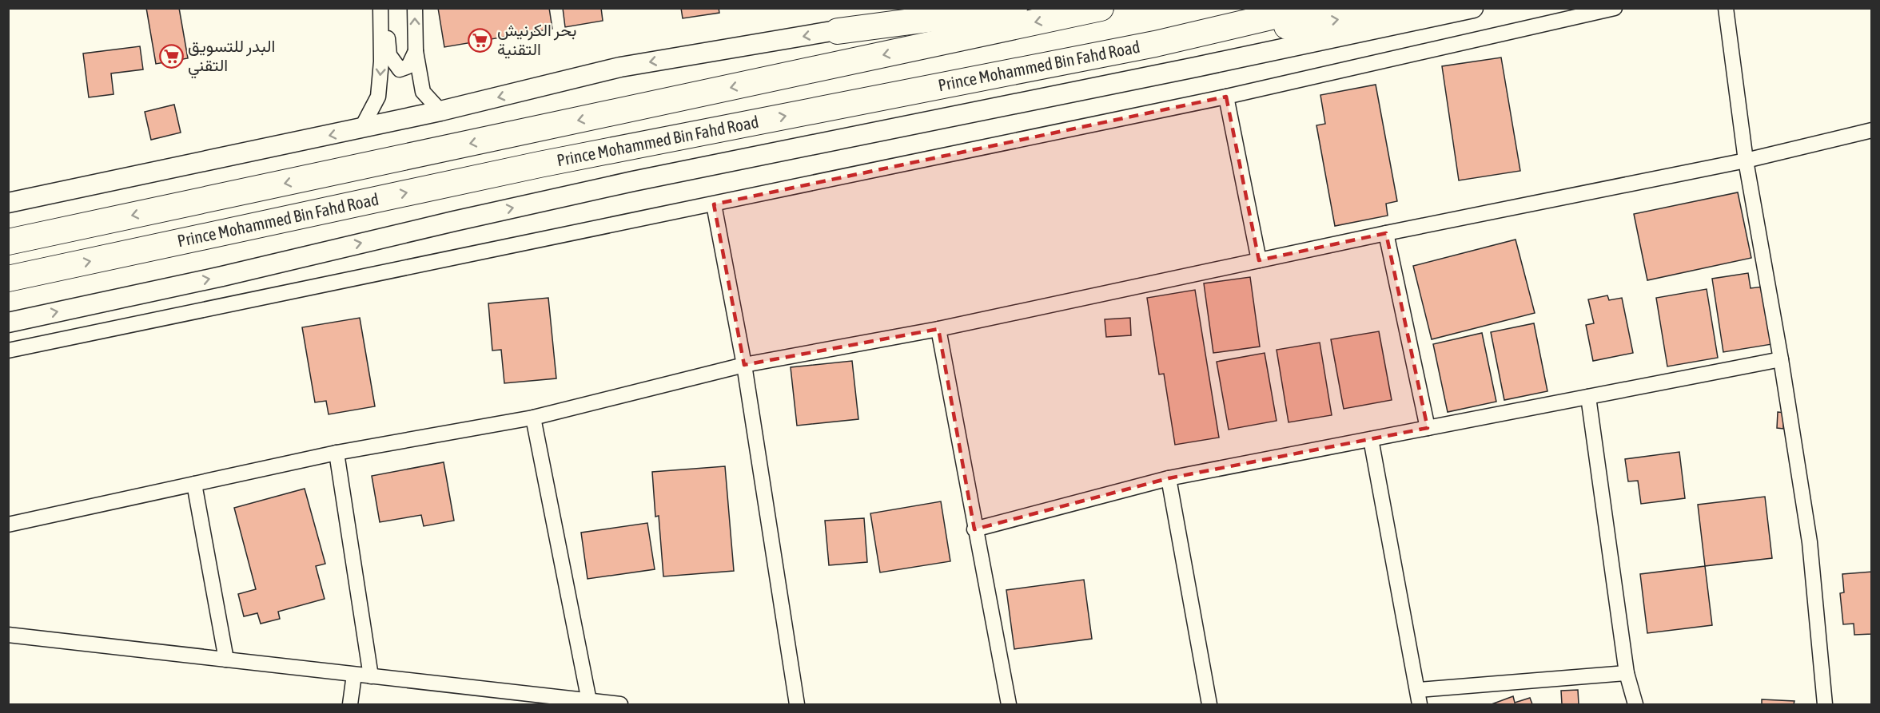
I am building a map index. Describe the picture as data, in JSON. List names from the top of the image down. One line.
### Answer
{"streets":{"highway":["Prince Mohammed Bin Fahd Road"]},"places":{"supermarket":["بحر الكرنيش التقنية","البدر للتسويق التقني"]}}
